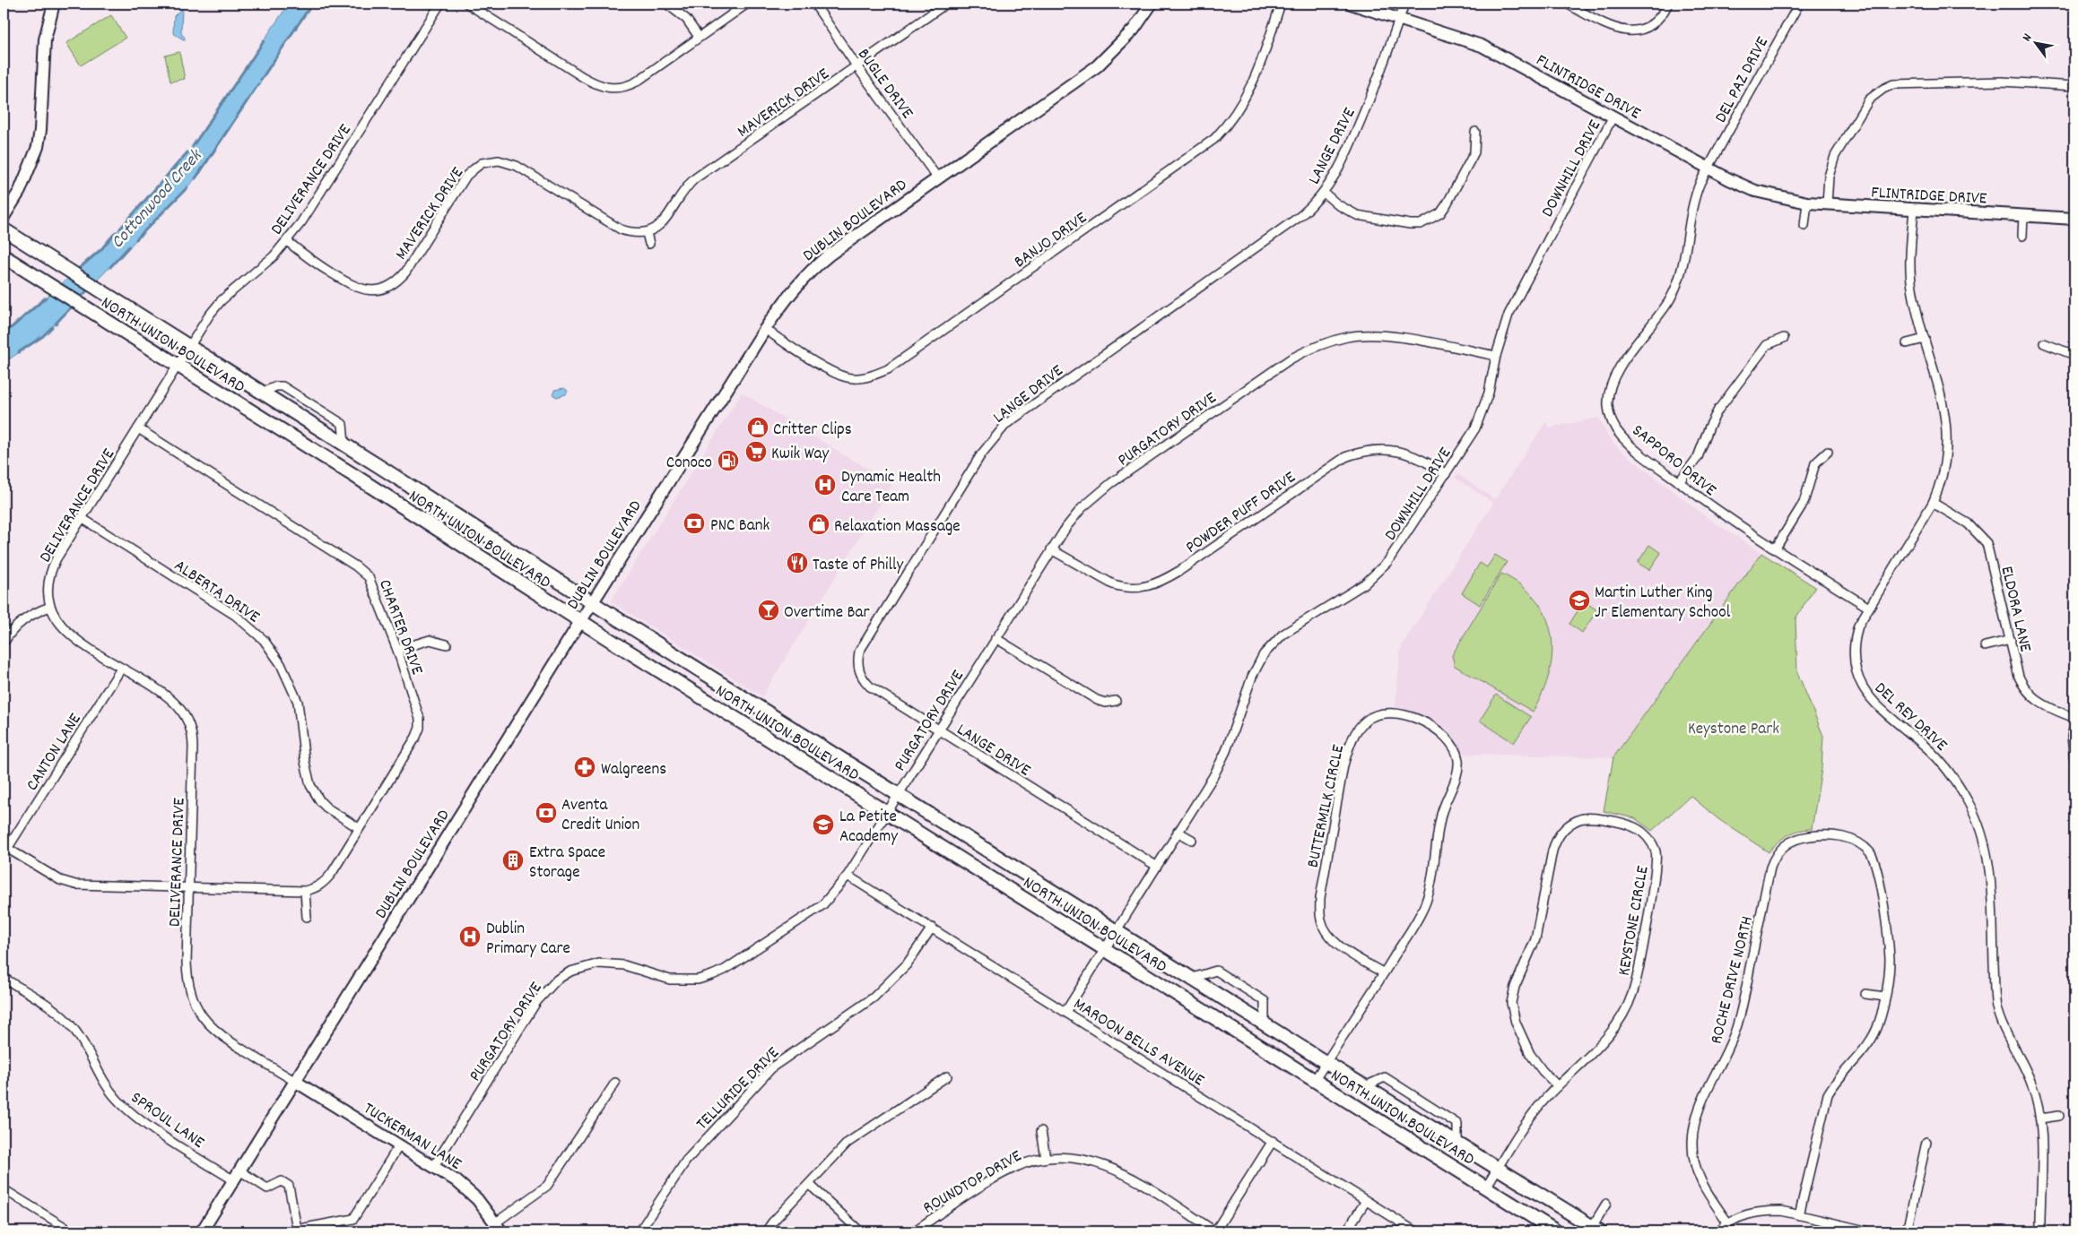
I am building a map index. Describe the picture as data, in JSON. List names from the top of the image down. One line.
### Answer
{"streets":{"main road":["FLINTRIDGE DRIVE","DUBLIN BOULEVARD","NORTH UNION BOULEVARD","TUCKERMAN LANE"],"street":["DEL PAZ DRIVE","BUGLE DRIVE","MAVERICK DRIVE","LANGE DRIVE","DOWNHILL DRIVE","DELIVERANCE DRIVE","BANJO DRIVE","PURGATORY DRIVE","SAPPORO DRIVE","POWDER PUFF DRIVE","ALBERTA DRIVE","ELDORA LANE","CHARTER DRIVE","DEL REY DRIVE","CANTON LANE","BUTTERMILK CIRCLE","KEYSTONE CIRCLE","ROCHE DRIVE NORTH","MAROON BELLS AVENUE","TELLURIDE DRIVE","SPROUL LANE","ROUNDTOP DRIVE"]},"crossings":[["DEL PAZ DRIVE","FLINTRIDGE DRIVE"],["DEL PAZ DRIVE","SAPPORO DRIVE"],["BUGLE DRIVE","MAVERICK DRIVE"],["BUGLE DRIVE","DUBLIN BOULEVARD"],["FLINTRIDGE DRIVE","LANGE DRIVE"],["FLINTRIDGE DRIVE","DOWNHILL DRIVE"],["FLINTRIDGE DRIVE","SAPPORO DRIVE"],["FLINTRIDGE DRIVE","DEL REY DRIVE"],["MAVERICK DRIVE","DELIVERANCE DRIVE"],["LANGE DRIVE","DOWNHILL DRIVE"],["LANGE DRIVE","PURGATORY DRIVE"],["DOWNHILL DRIVE","NORTH UNION BOULEVARD"],["DOWNHILL DRIVE","PURGATORY DRIVE"],["DOWNHILL DRIVE","POWDER PUFF DRIVE"],["DOWNHILL DRIVE","MAROON BELLS AVENUE"],["DELIVERANCE DRIVE","DUBLIN BOULEVARD"],["DELIVERANCE DRIVE","NORTH UNION BOULEVARD"],["DELIVERANCE DRIVE","ALBERTA DRIVE"],["DELIVERANCE DRIVE","CHARTER DRIVE"],["DELIVERANCE DRIVE","CANTON LANE"],["DELIVERANCE DRIVE","TUCKERMAN LANE"],["DUBLIN BOULEVARD","BANJO DRIVE"],["DUBLIN BOULEVARD","NORTH UNION BOULEVARD"],["DUBLIN BOULEVARD","SPROUL LANE"],["DUBLIN BOULEVARD","TUCKERMAN LANE"],["NORTH UNION BOULEVARD","PURGATORY DRIVE"],["NORTH UNION BOULEVARD","BUTTERMILK CIRCLE"],["NORTH UNION BOULEVARD","KEYSTONE CIRCLE"],["PURGATORY DRIVE","POWDER PUFF DRIVE"],["PURGATORY DRIVE","MAROON BELLS AVENUE"],["PURGATORY DRIVE","TUCKERMAN LANE"],["SAPPORO DRIVE","DEL REY DRIVE"],["ALBERTA DRIVE","CHARTER DRIVE"],["ELDORA LANE","DEL REY DRIVE"],["CHARTER DRIVE","CANTON LANE"],["MAROON BELLS AVENUE","TELLURIDE DRIVE"],["SPROUL LANE","TUCKERMAN LANE"]],"water":["Cottonwood Creek"],"parks":["Keystone Park"],"places":{"shop":["Critter Clips","Relaxation Massage"],"supermarket":["Kwik Way"],"fuel station":["Conoco"],"hospital":["Dynamic Health Care Team","Dublin Primary Care"],"bank":["PNC Bank","Aventa Credit Union"],"restaurant":["Taste of Philly"],"school or university":["Martin Luther King Jr Elementary School","La Petite Academy"],"bar":["Overtime Bar"],"pharmacy":["Walgreens"],"building":["Extra Space Storage"]},"north":"top left"}
